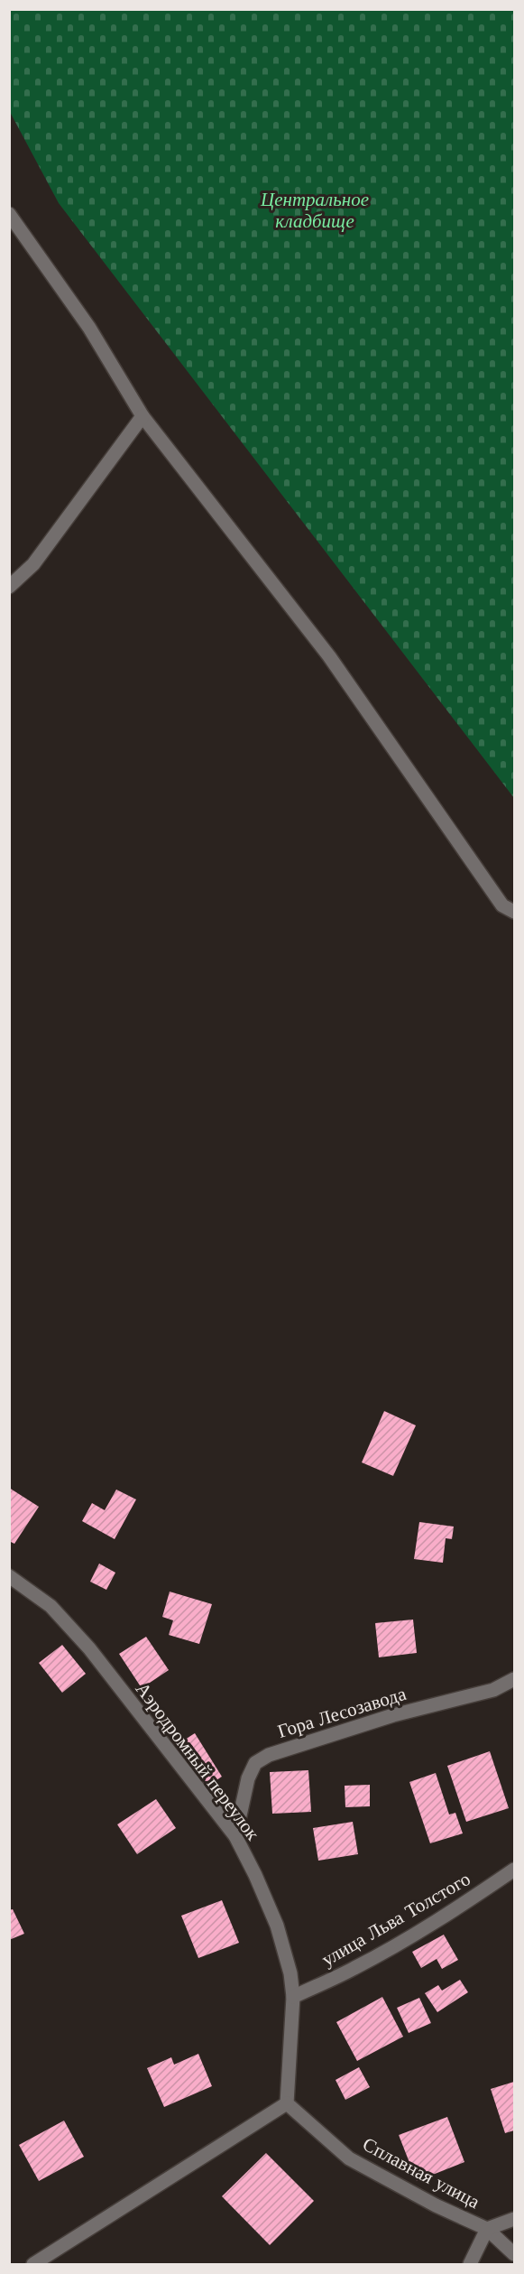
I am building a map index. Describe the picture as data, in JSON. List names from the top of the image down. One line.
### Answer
{"streets":{"street":["Гора Лесозавода","Аэродромный переулок","улица Льва Толстого","Сплавная улица"]},"crossings":[["Гора Лесозавода","Аэродромный переулок"],["Аэродромный переулок","улица Льва Толстого"],["Аэродромный переулок","Сплавная улица"]],"parks":["Центральное кладбище"]}
